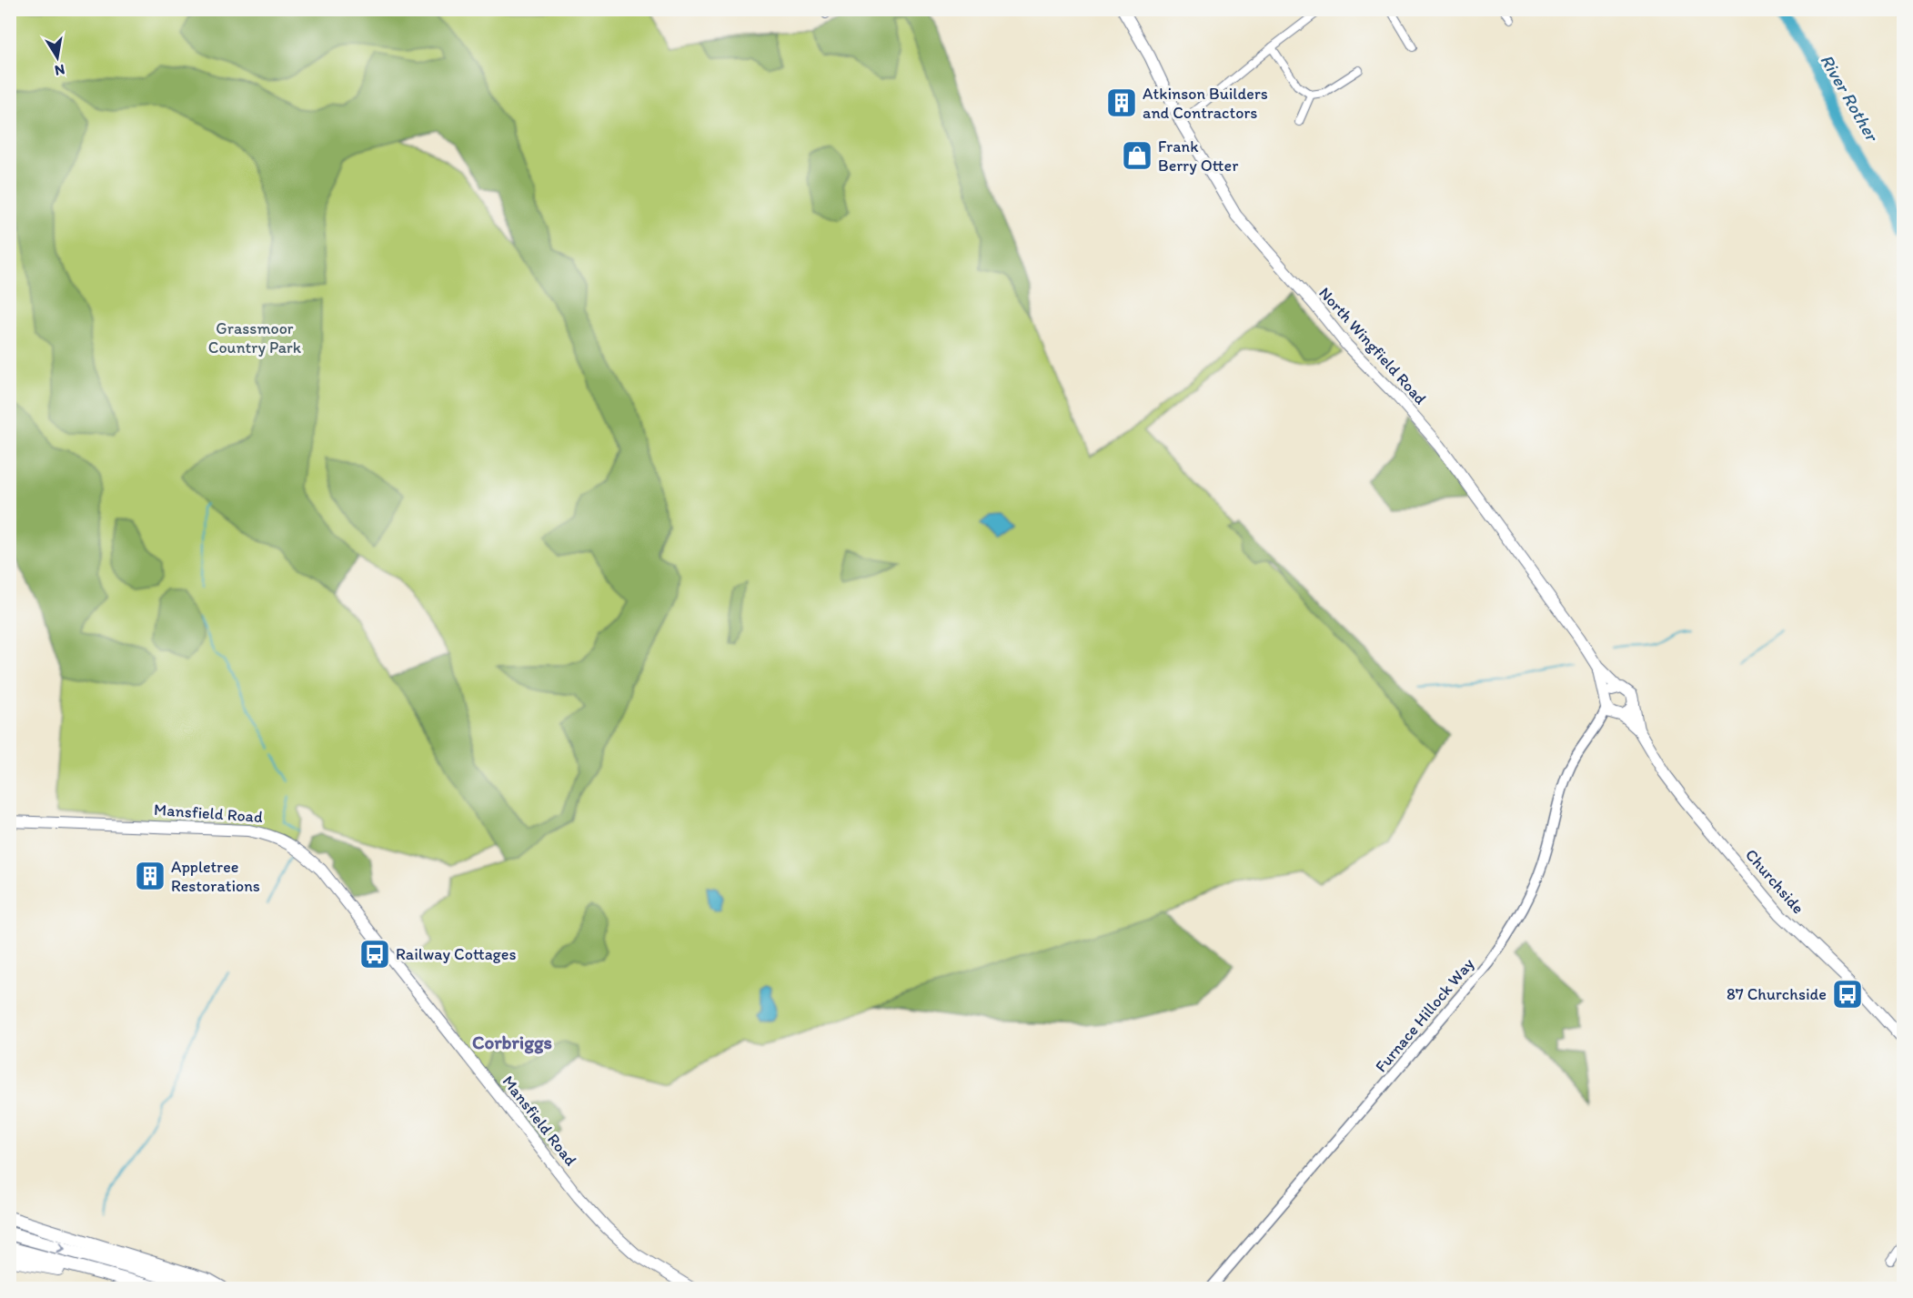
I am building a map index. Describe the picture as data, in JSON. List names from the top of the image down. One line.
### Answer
{"streets":{"main road":["North Wingfield Road","Mansfield Road","Churchside"],"street":["Furnace Hillock Way"]},"crossings":[["North Wingfield Road","Churchside"],["North Wingfield Road","Furnace Hillock Way"],["Churchside","Furnace Hillock Way"]],"districts":["Corbriggs"],"water":["River Rother"],"parks":["Grassmoor Country Park"],"places":{"building":["Atkinson Builders and Contractors","Appletree Restorations"],"shop":["Frank Berry Otter"],"bus stop":["Railway Cottages","87 Churchside"]},"north":"bottom"}
